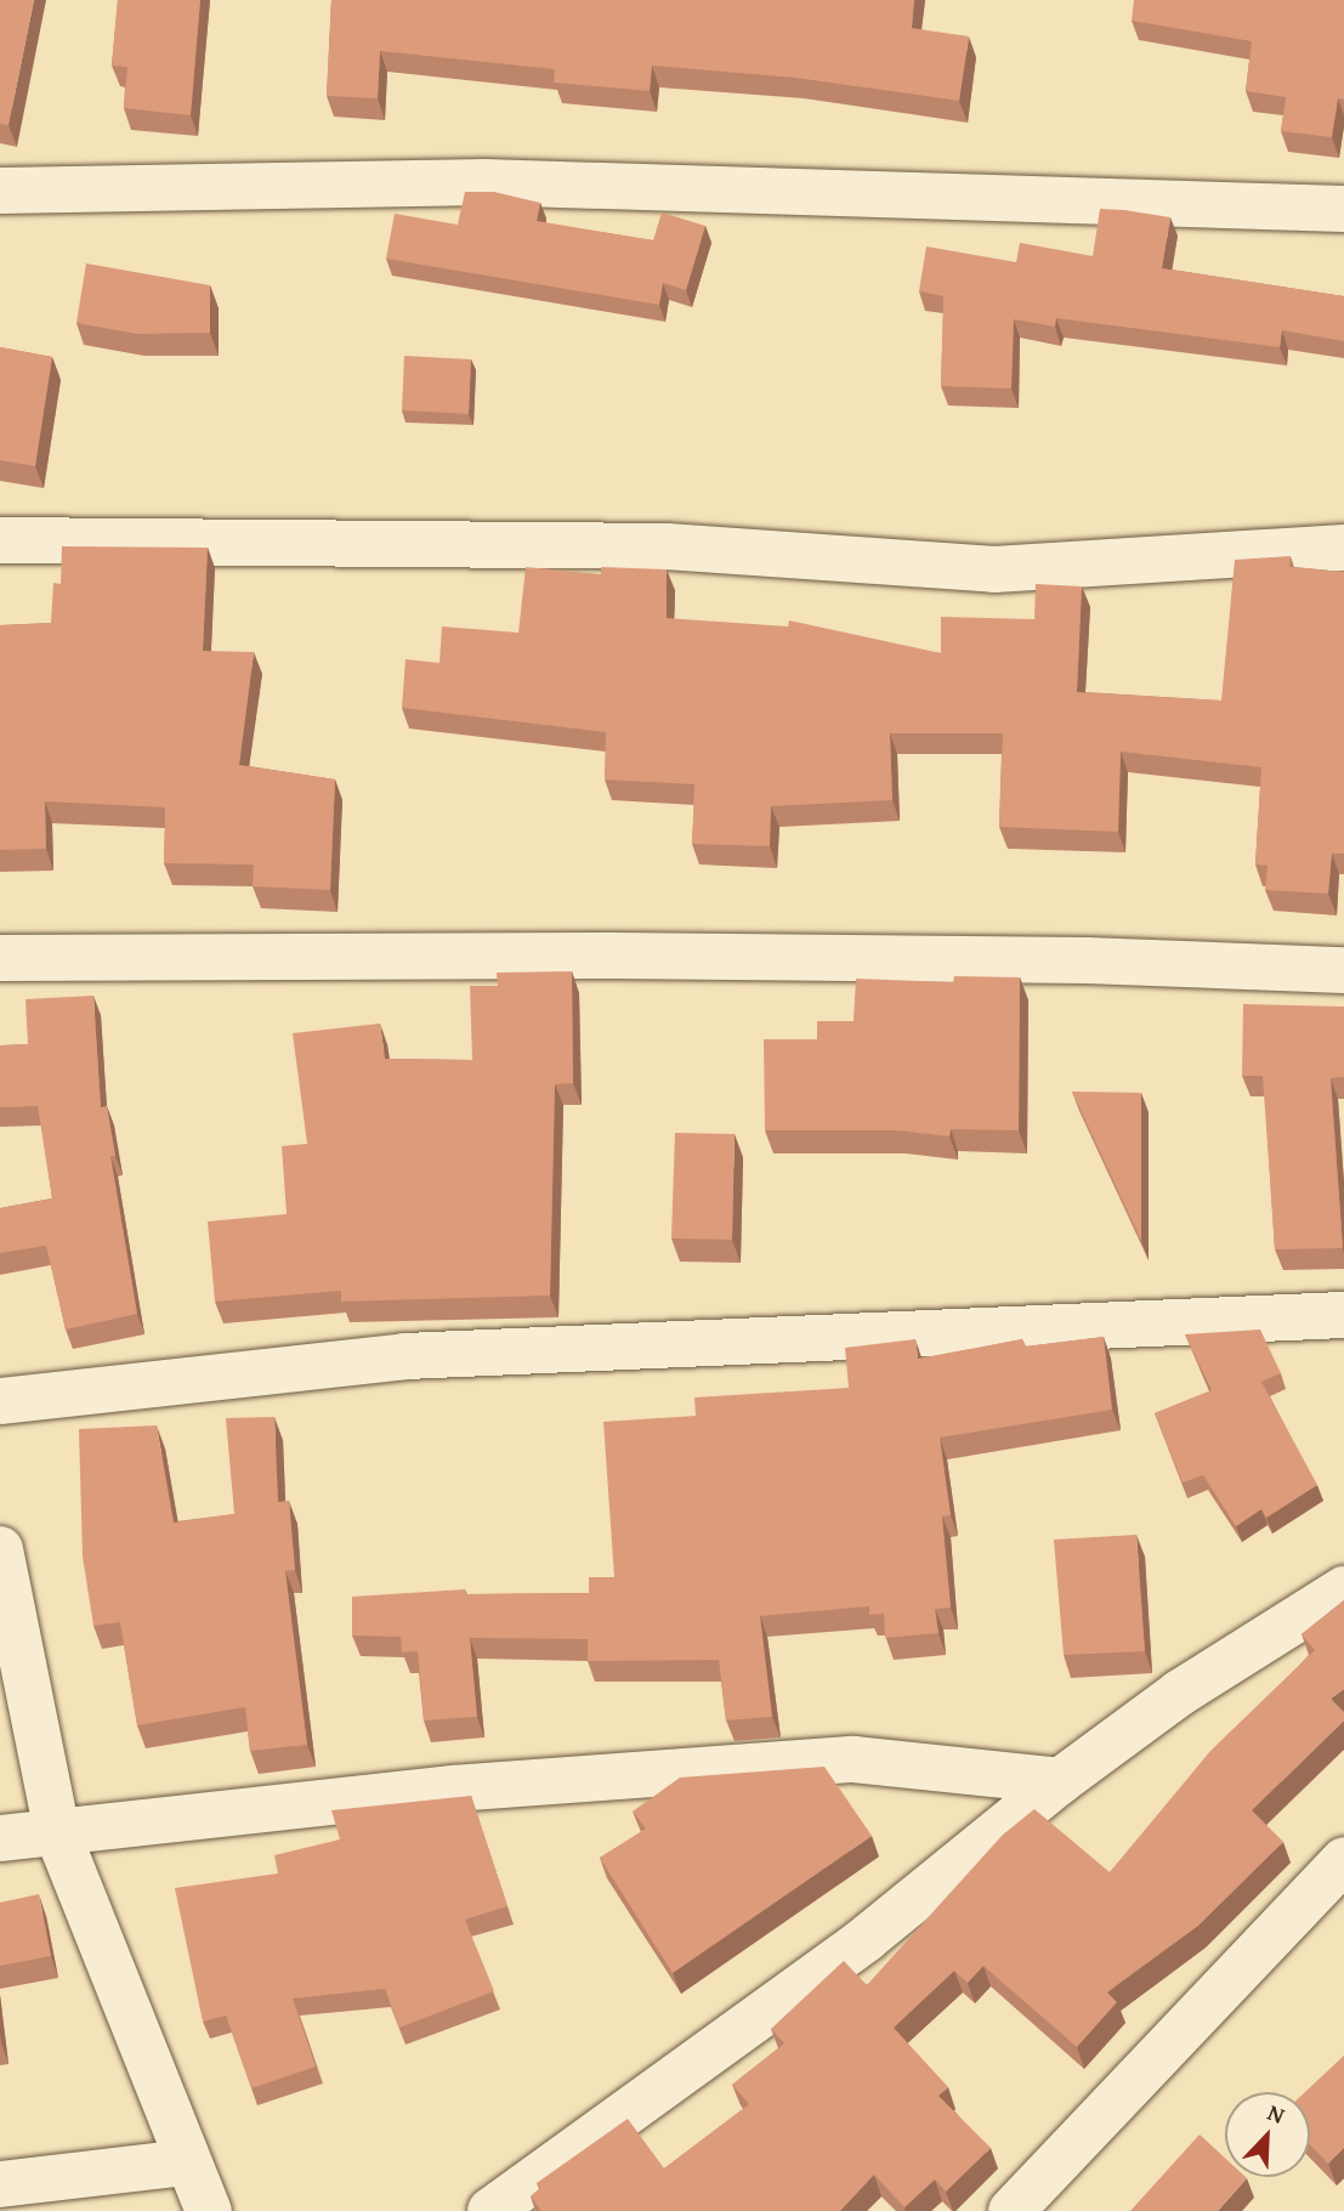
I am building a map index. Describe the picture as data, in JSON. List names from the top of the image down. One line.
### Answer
{"north":"top right"}
